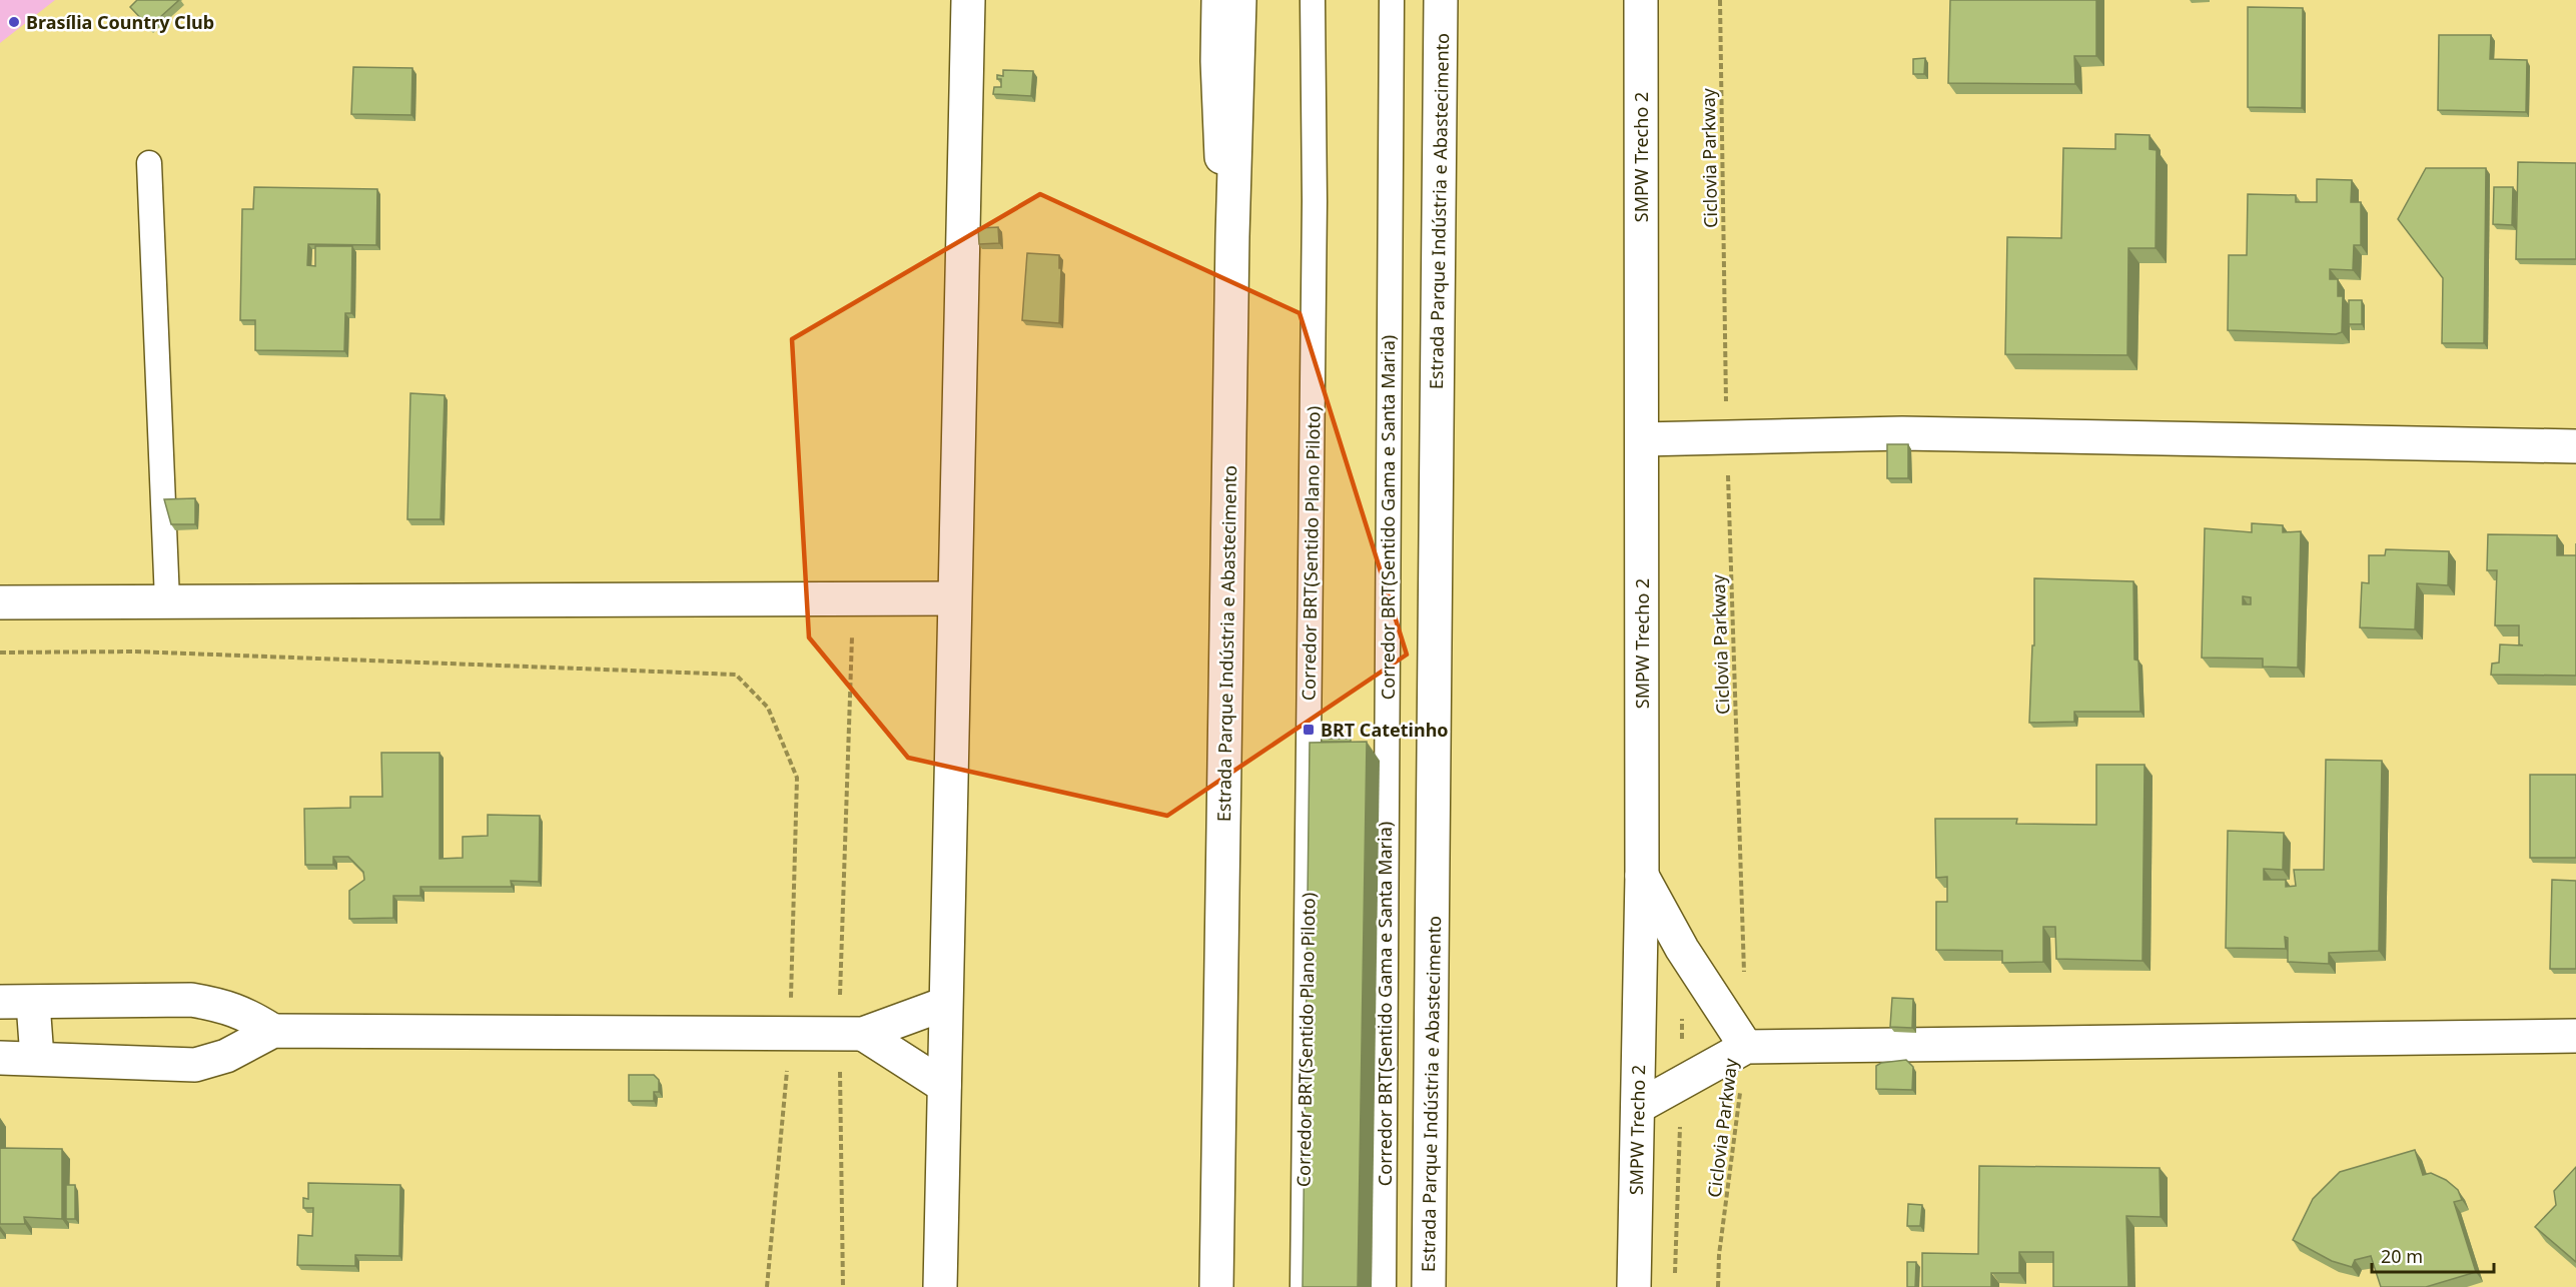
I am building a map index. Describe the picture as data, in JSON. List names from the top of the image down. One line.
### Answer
{"streets":{"main road":["SMPW Trecho 2","Estrada Parque Indústria e Abastecimento"],"lane":["Corredor BRT(Sentido Gama e Santa Maria)","Corredor BRT(Sentido Plano Piloto)"],"path":["Ciclovia Parkway"]},"places":{"other":["Brasília Country Club"],"transit":["BRT Catetinho"]},"scale_bar":"20 m"}
